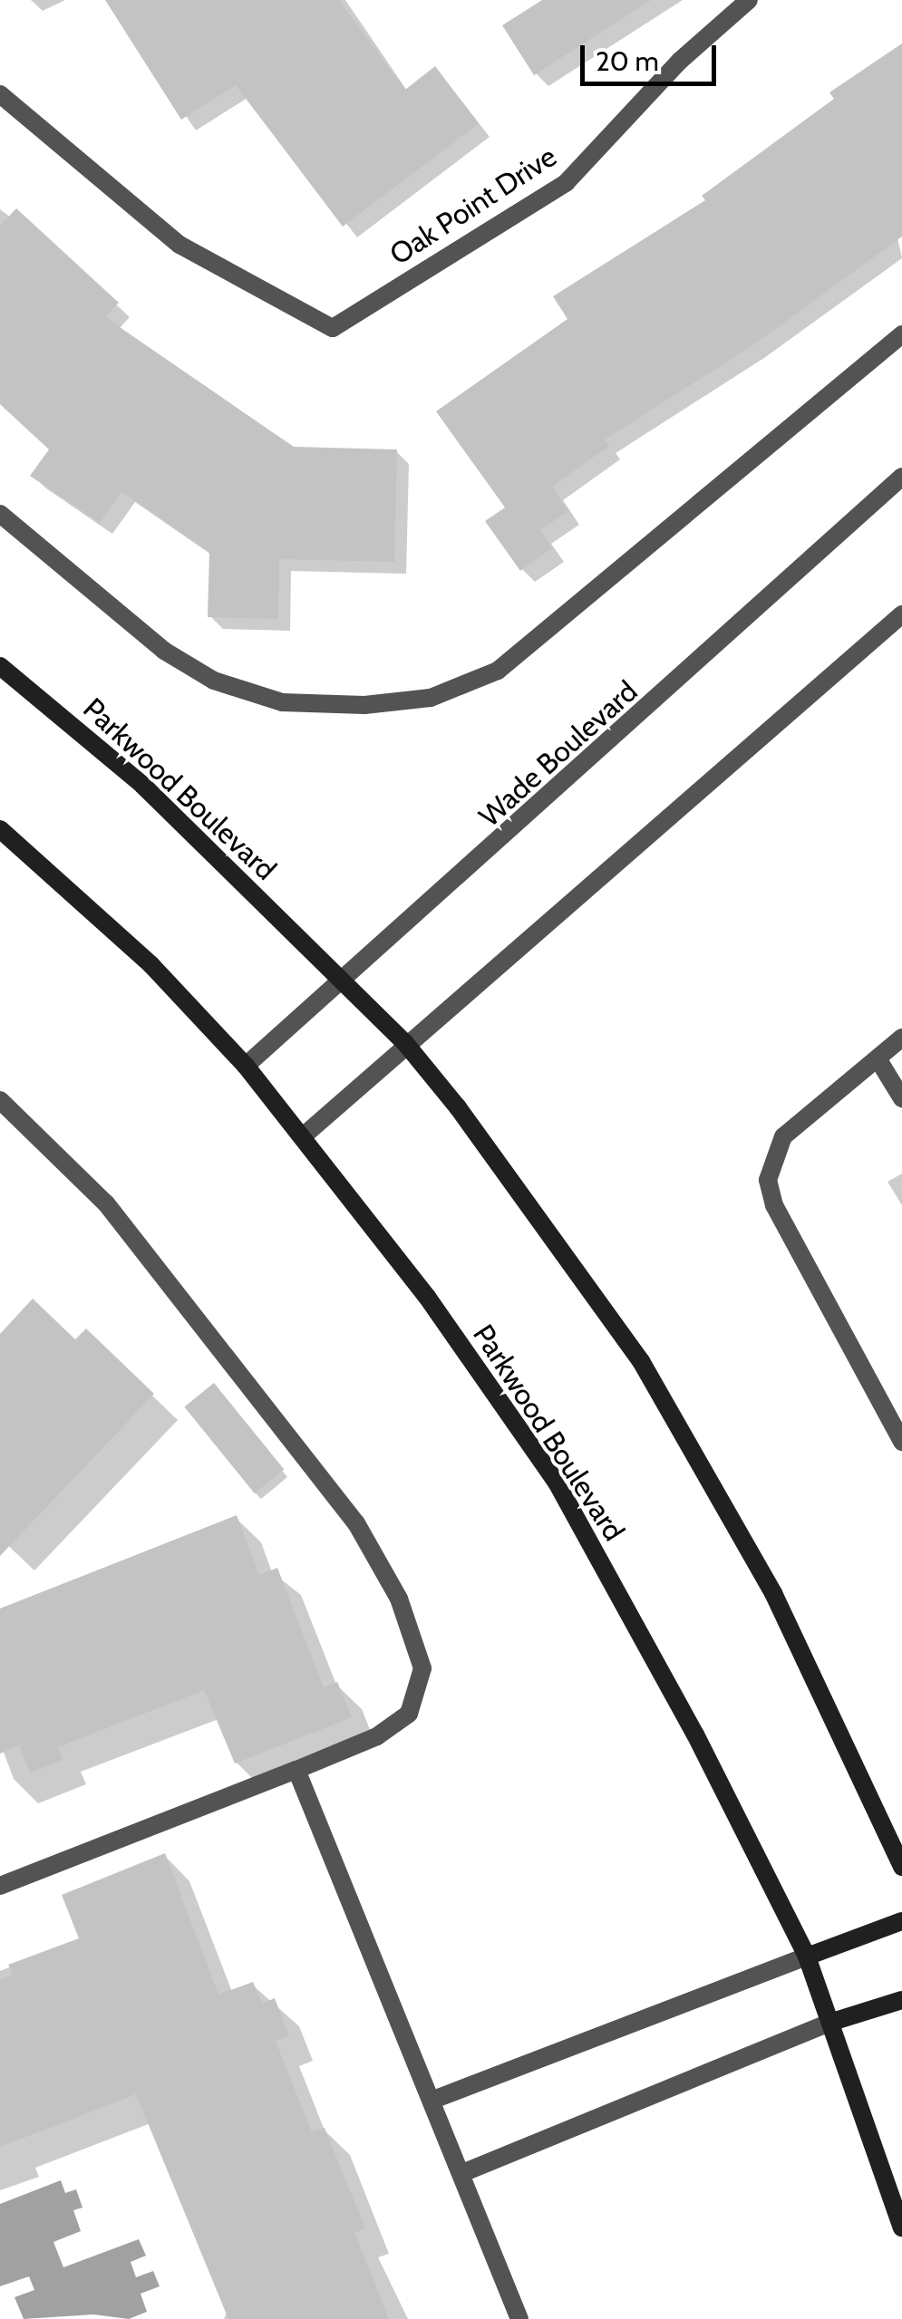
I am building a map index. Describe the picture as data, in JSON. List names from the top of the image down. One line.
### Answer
{"streets":{"main road":["Parkwood Boulevard"],"street":["Oak Point Drive","Wade Boulevard"]},"crossings":[["Wade Boulevard","Parkwood Boulevard"]],"scale_bar":"20 m"}
